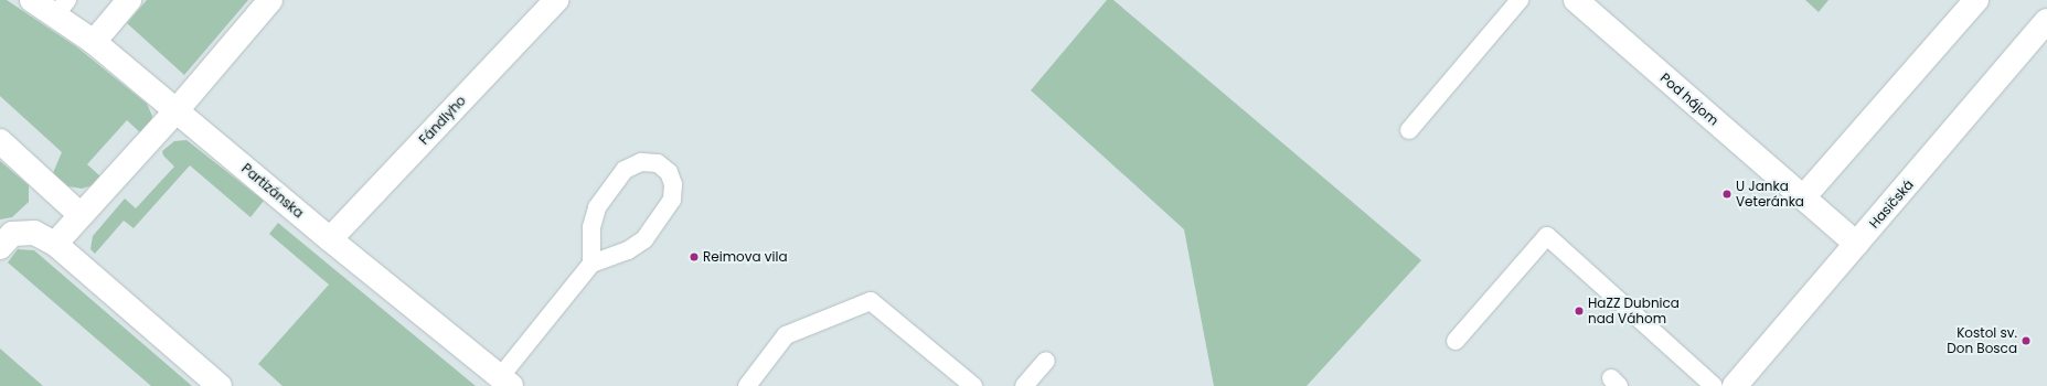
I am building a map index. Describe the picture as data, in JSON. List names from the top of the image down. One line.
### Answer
{"streets":{"street":["Pod hájom","Fándlyho","Partizánska","Hasičská"]},"crossings":[["Pod hájom","Hasičská"],["Fándlyho","Partizánska"]],"places":["U Janka Veteránka","Reimova vila","HaZZ Dubnica nad Váhom","Kostol sv. Don Bosca"]}
